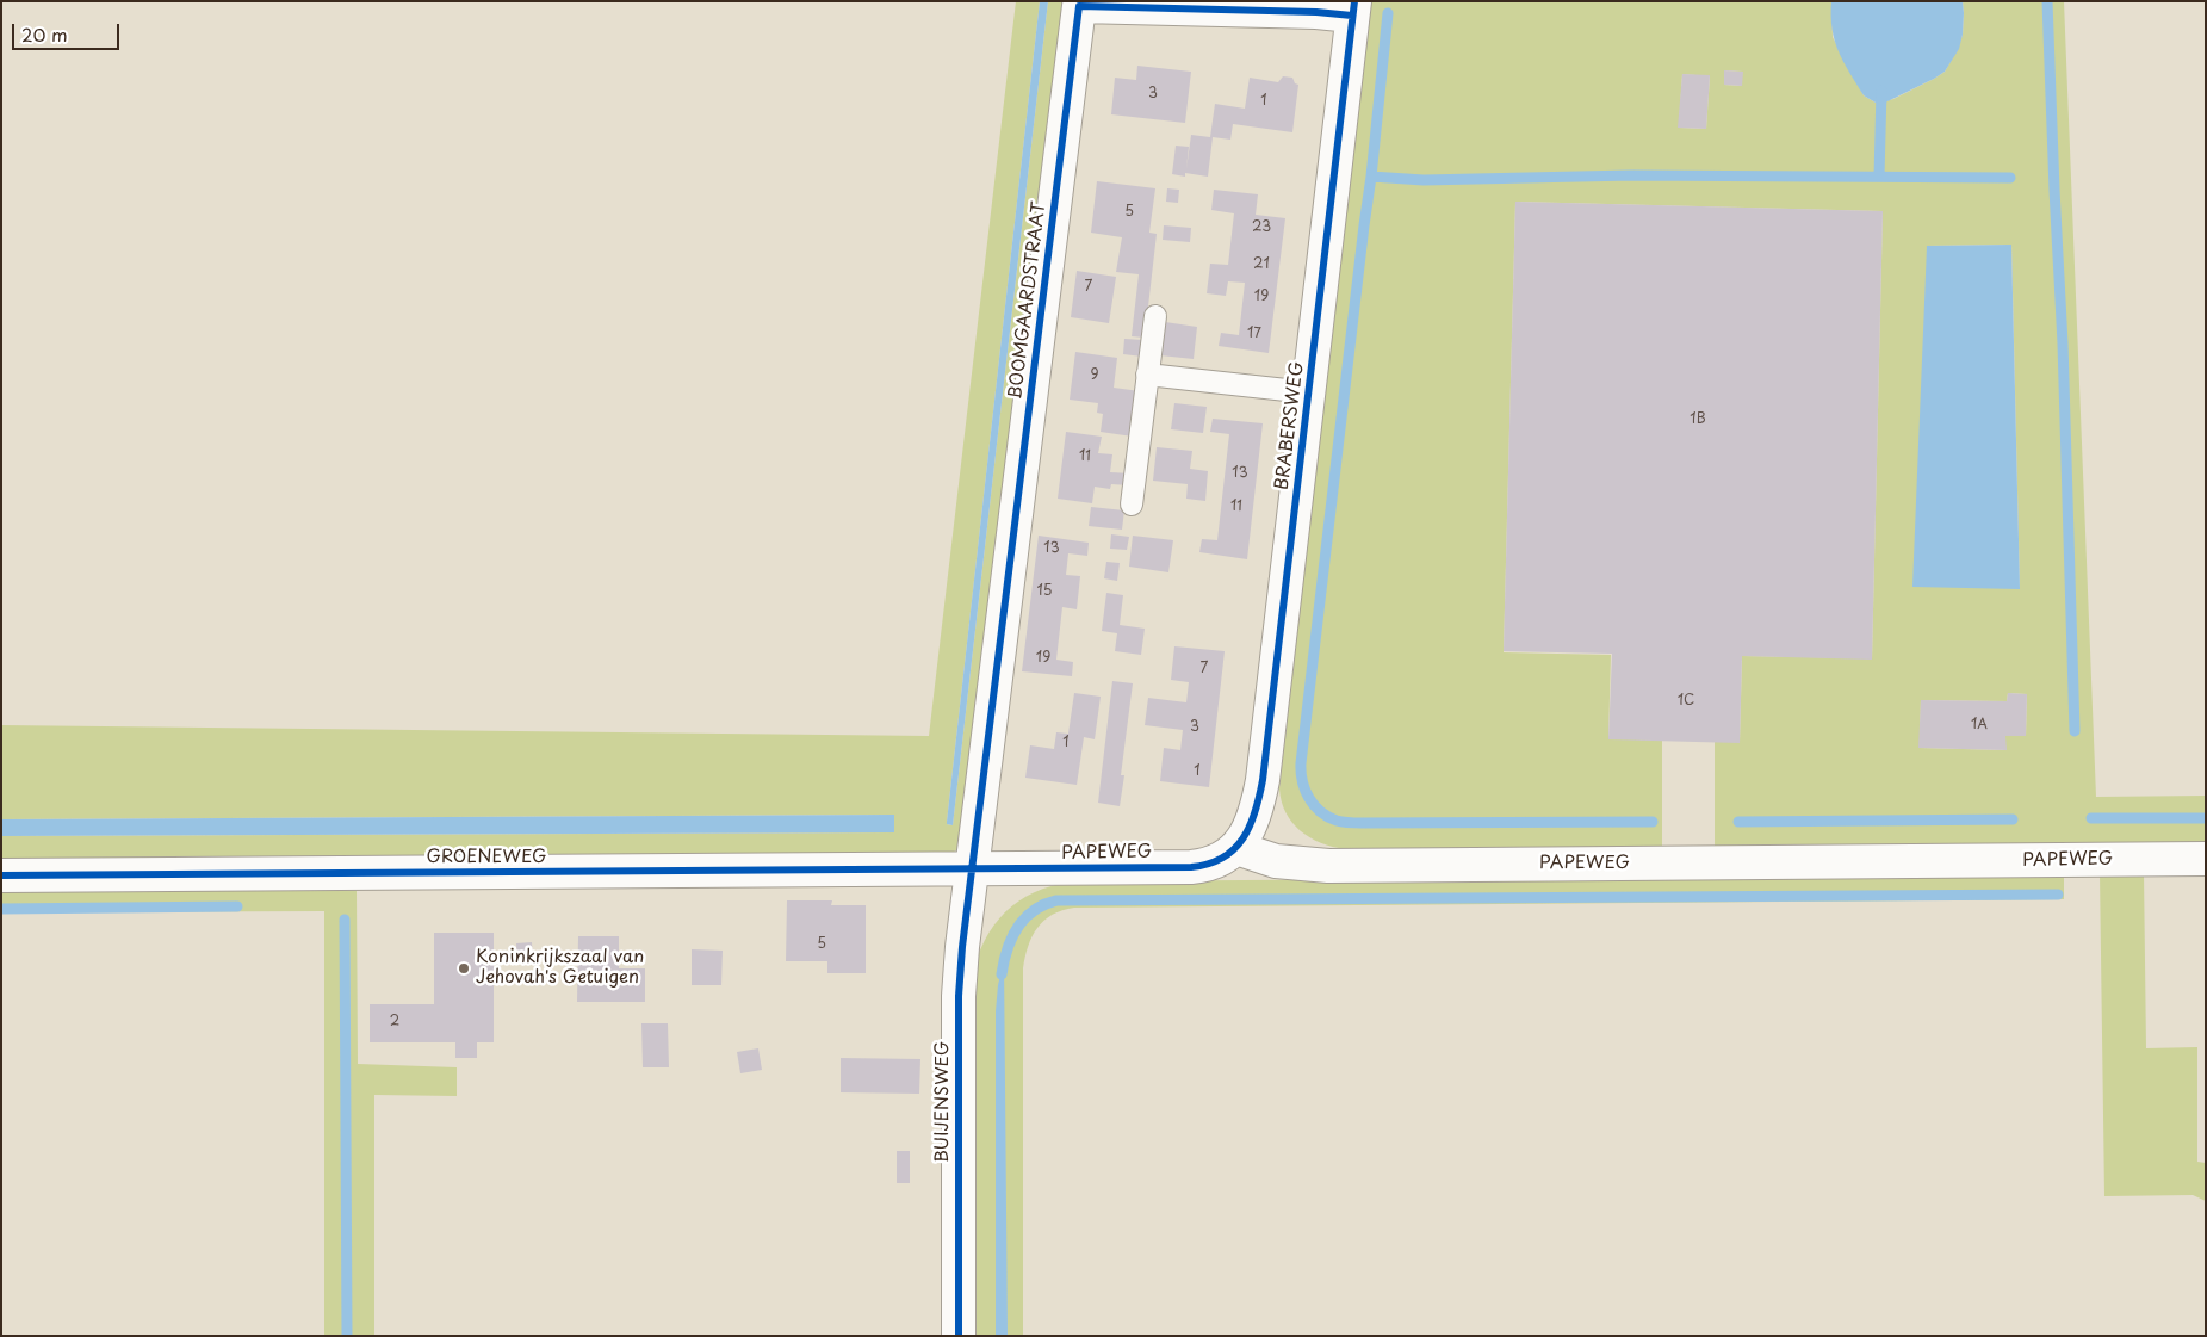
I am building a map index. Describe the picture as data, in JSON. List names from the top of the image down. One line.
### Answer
{"streets":{"street":["BOOMGAARDSTRAAT","BRABERSWEG","PAPEWEG","GROENEWEG","BUIJENSWEG"]},"crossings":[["BOOMGAARDSTRAAT","BRABERSWEG"],["BOOMGAARDSTRAAT","PAPEWEG"],["BOOMGAARDSTRAAT","GROENEWEG"],["BOOMGAARDSTRAAT","BUIJENSWEG"],["BRABERSWEG","PAPEWEG"],["PAPEWEG","GROENEWEG"],["PAPEWEG","BUIJENSWEG"],["GROENEWEG","BUIJENSWEG"]],"places":["Koninkrijkszaal van Jehovah's Getuigen"],"house_numbers":["3","1","5","23","21","7","19","17","9","1B","11","13","11","13","15","19","7","1C","1A","3","1","1","5","2"],"scale_bar":"20 m"}
